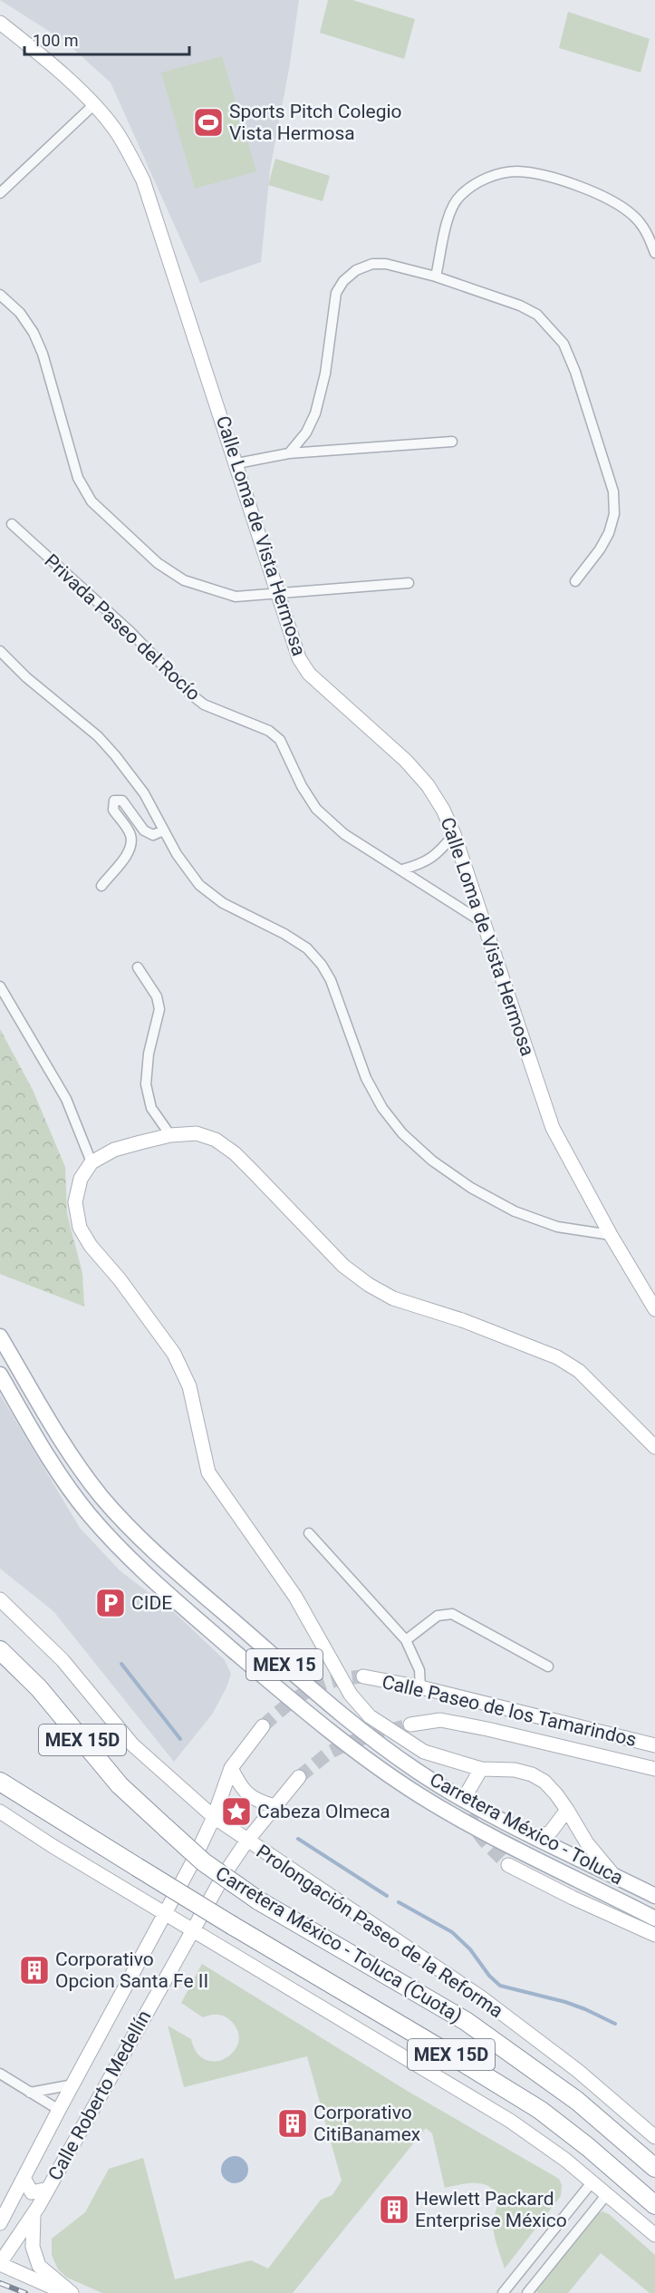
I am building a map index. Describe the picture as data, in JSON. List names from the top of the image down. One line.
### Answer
{"streets":{"highway":["MEX 15D","Carretera México - Toluca (Cuota)"],"main road":["MEX 15","Carretera México - Toluca"],"street":["Calle Loma de Vista Hermosa","Privada Paseo del Rocío","Calle Paseo de los Tamarindos","Prolongación Paseo de la Reforma","Calle Roberto Medellín"]},"crossings":[["Calle Loma de Vista Hermosa","Privada Paseo del Rocío"],["Prolongación Paseo de la Reforma","Calle Roberto Medellín"]],"places":{"sports":["Sports Pitch Colegio Vista Hermosa"],"parking":["CIDE"],"place":["Cabeza Olmeca"],"building":["Corporativo Opcion Santa Fe II","Corporativo CitiBanamex","Hewlett Packard Enterprise México"]},"scale_bar":"100 m"}
